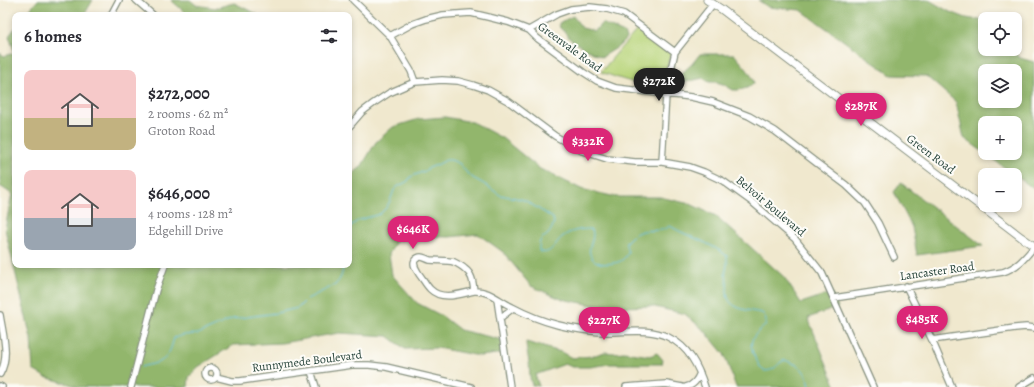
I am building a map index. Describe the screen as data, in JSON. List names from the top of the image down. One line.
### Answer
{"streets":{"main road":["Green Road"],"street":["Greenvale Road","Belvoir Boulevard","Lancaster Road","Runnymede Boulevard"]},"crossings":[["Green Road","Lancaster Road"],["Belvoir Boulevard","Lancaster Road"]],"page":{"map_buttons":["+","−"],"heading":"6 homes","list":[{"name":"$272,000","note":"2 rooms · 62 m² · Groton Road"},{"name":"$646,000","note":"4 rooms · 128 m² · Edgehill Drive"}],"price":["$272K","$287K","$332K","$646K","$485K","$227K"]}}
